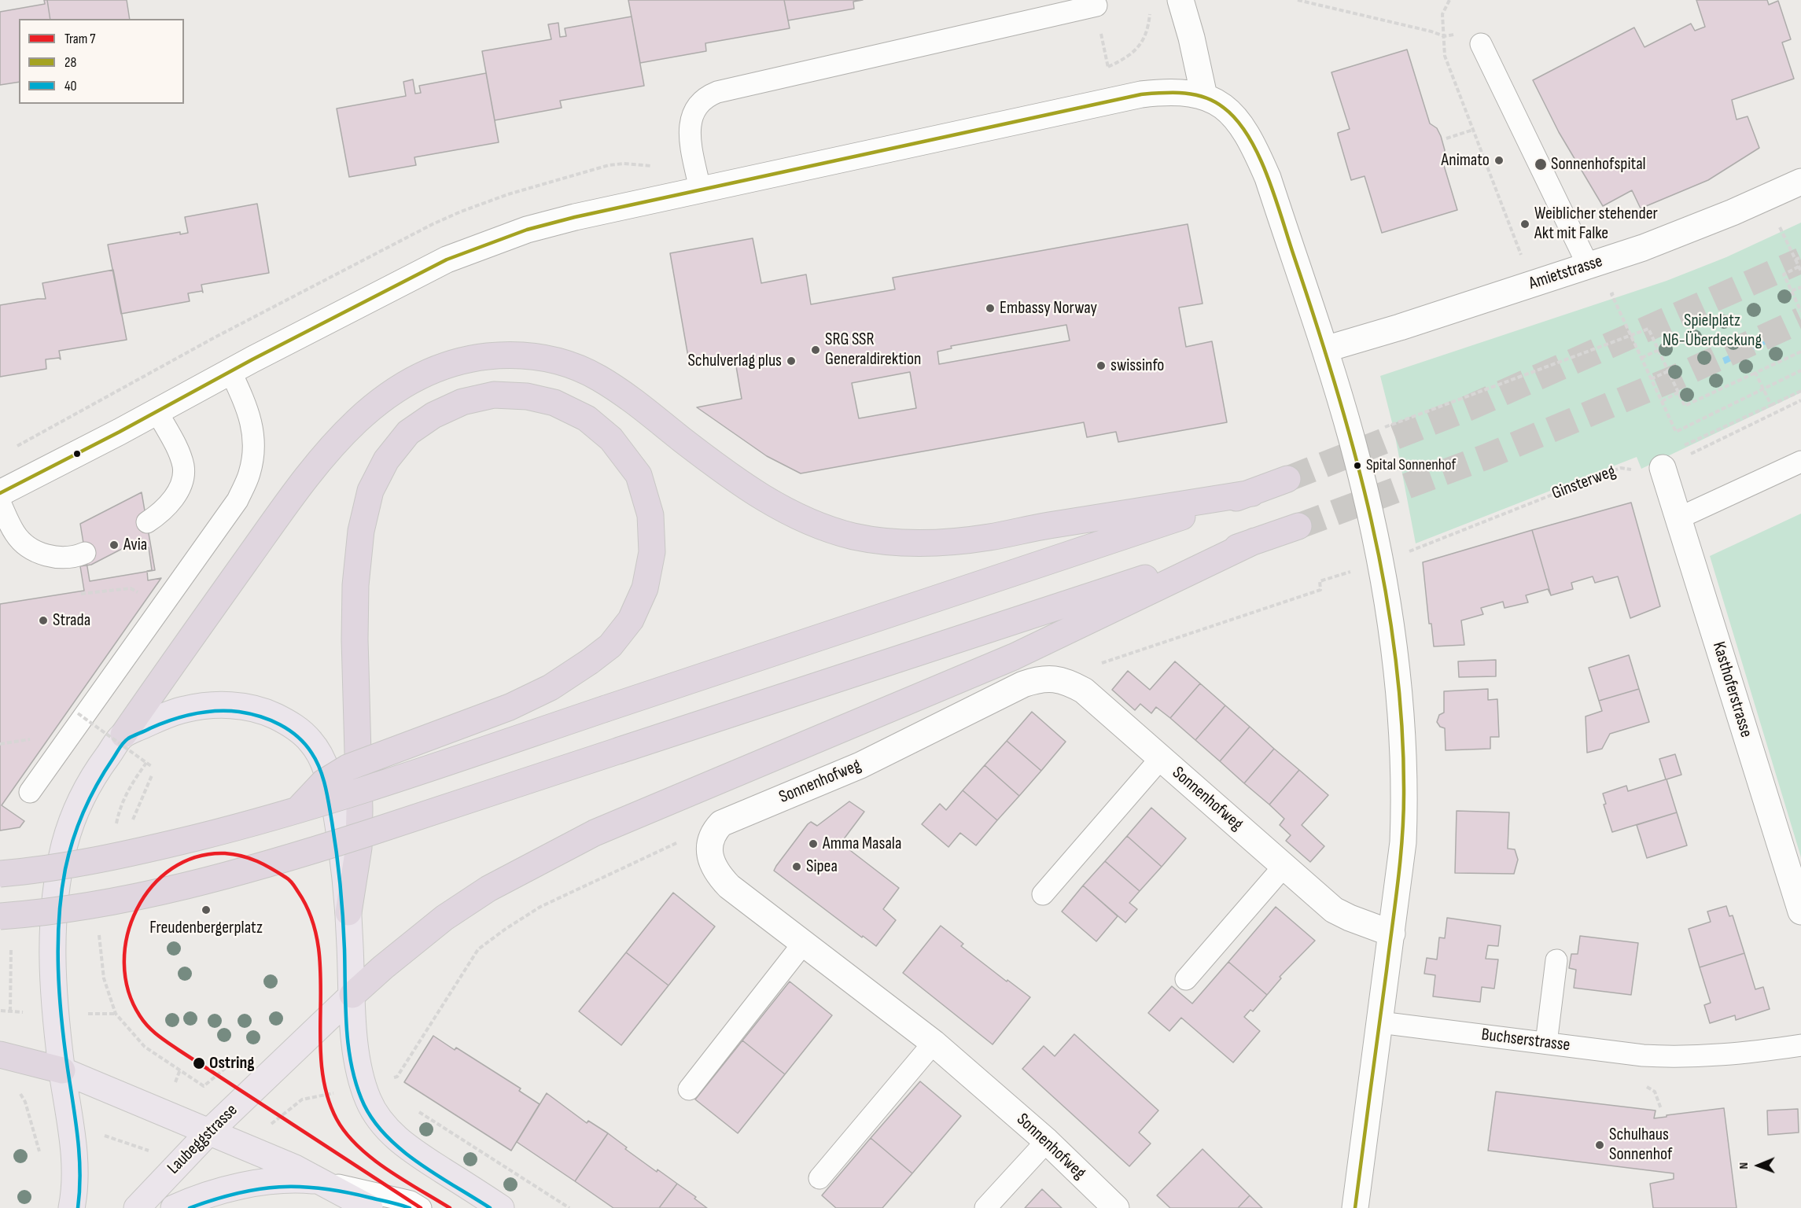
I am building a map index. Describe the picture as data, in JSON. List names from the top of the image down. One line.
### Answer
{"streets":{"main road":["Laubeggstrasse"],"street":["Amietstrasse","Kasthoferstrasse","Sonnenhofweg"],"lane":["Buchserstrasse"],"path":["Ginsterweg"]},"crossings":[["Ginsterweg","Kasthoferstrasse"]],"parks":["Spielplatz N6-Überdeckung"],"places":["Animato","Sonnenhofspital","Weiblicher stehender Akt mit Falke","Embassy Norway","SRG SSR Generaldirektion","Schulverlag plus","swissinfo","Spital Sonnenhof","Avia","Strada","Amma Masala","Sipea","Freudenbergerplatz","Ostring","Schulhaus Sonnenhof"],"lines":["transit line 28","transit line 40","tram line 7"],"legend":["Tram 7","28","40"],"north":"left"}
